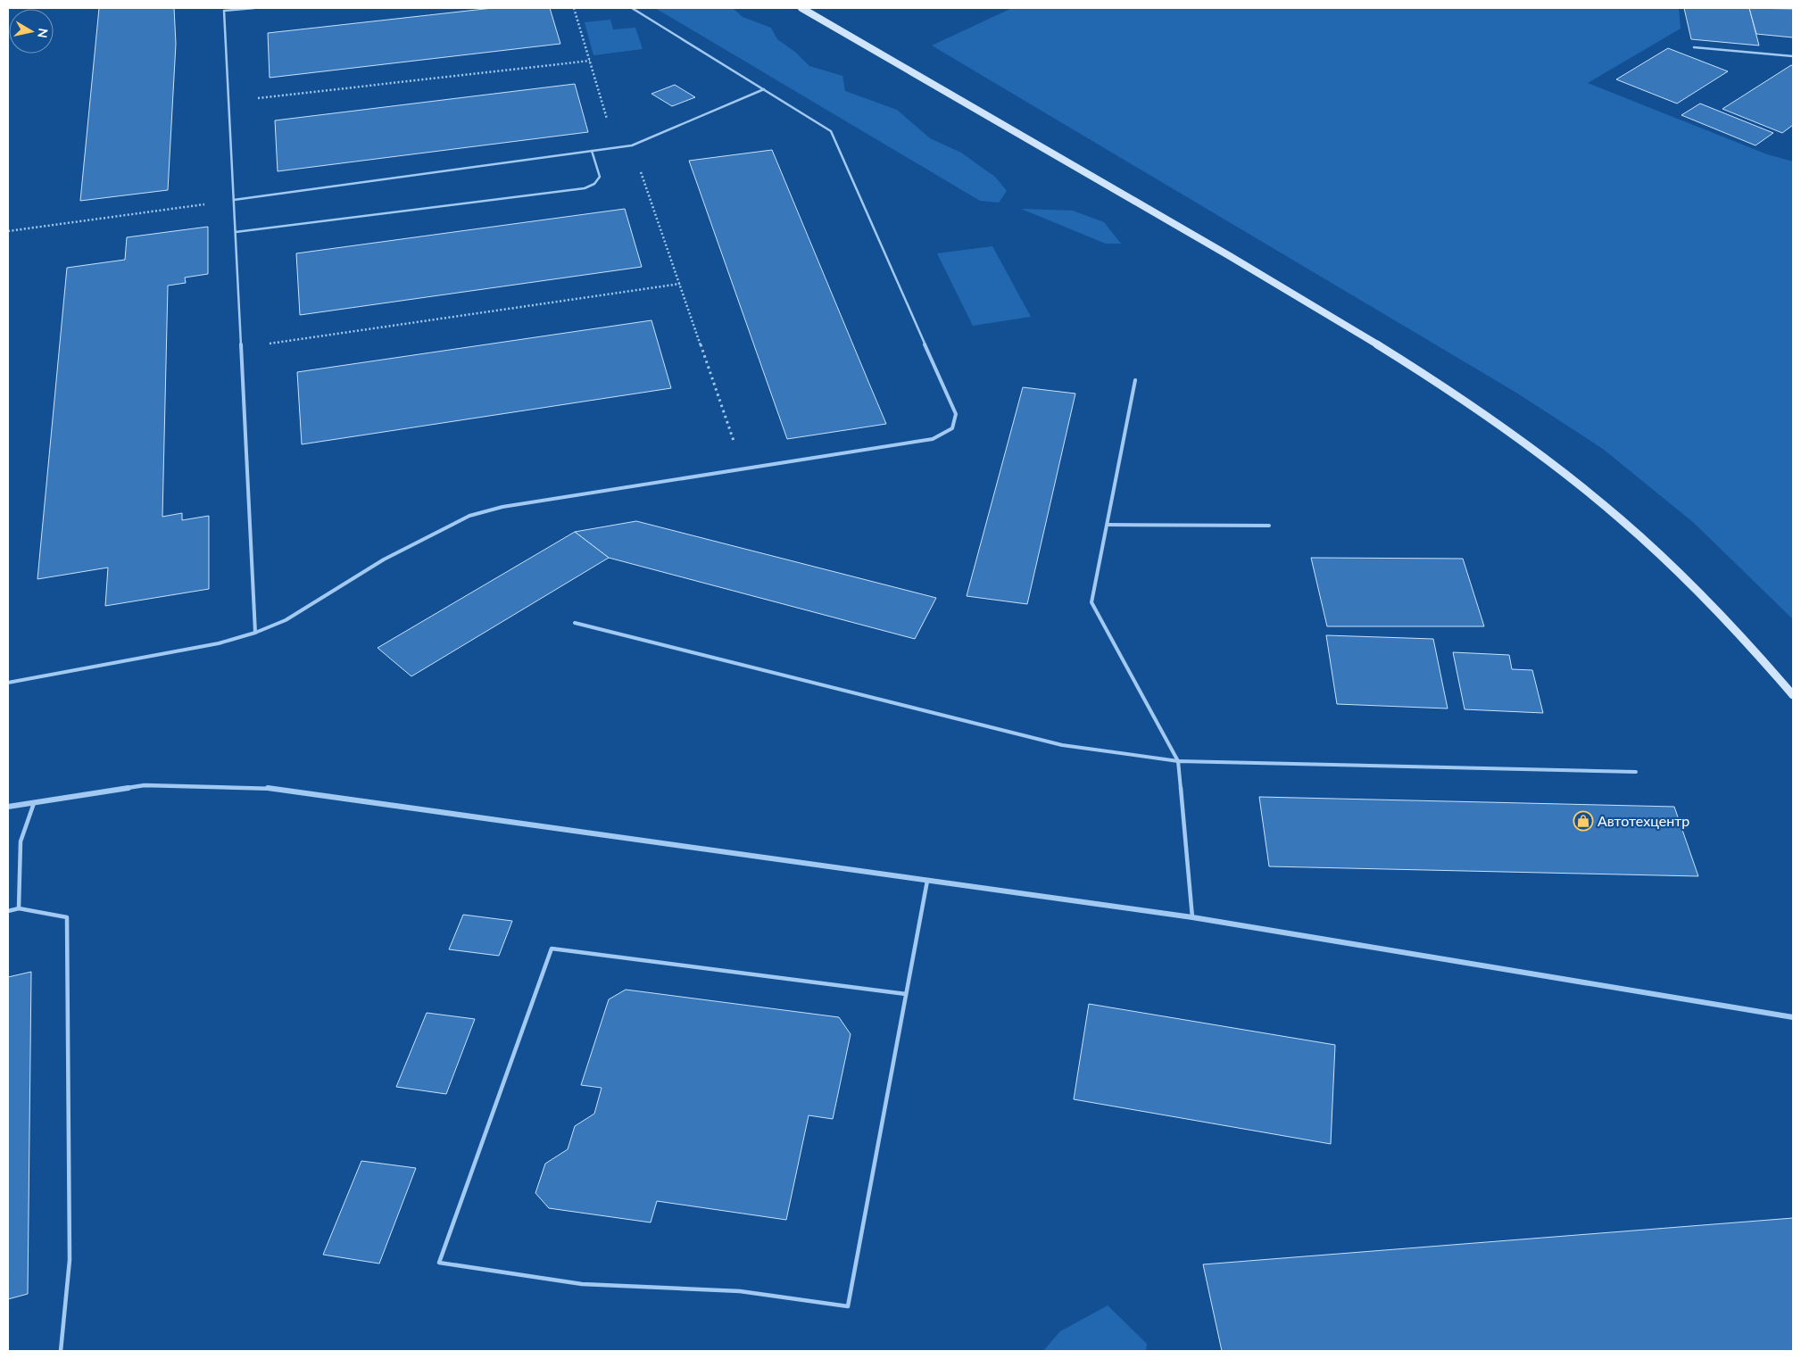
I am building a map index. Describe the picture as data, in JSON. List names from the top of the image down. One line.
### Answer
{"places":{"shop":["Автотехцентр"]},"north":"right"}
